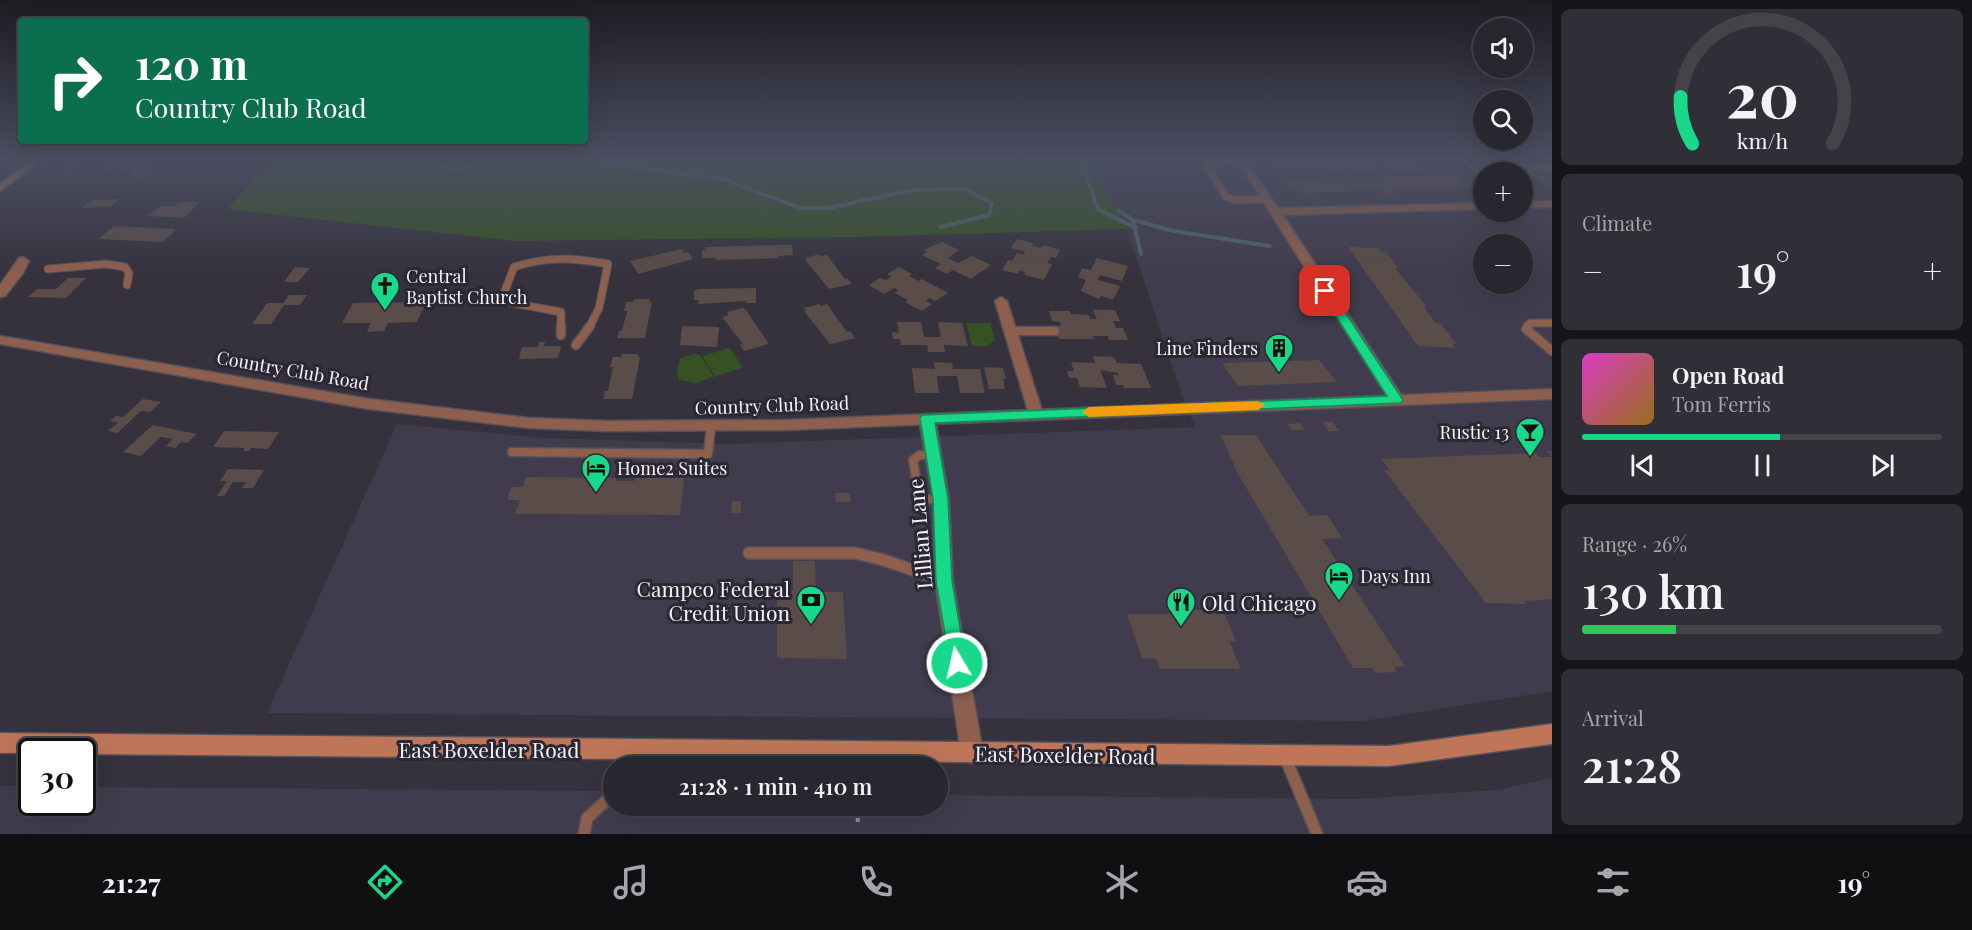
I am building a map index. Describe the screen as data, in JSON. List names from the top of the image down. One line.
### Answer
{"streets":{"main road":["East Boxelder Road"],"street":["Country Club Road","Lillian Lane"]},"crossings":[["Country Club Road","Lillian Lane"],["Lillian Lane","East Boxelder Road"]],"places":{"church":["Central Baptist Church"],"building":["Line Finders"],"bar":["Rustic 13"],"hotel":["Home2 Suites","Days Inn"],"bank":["Campco Federal Credit Union"],"restaurant":["Old Chicago"]},"page":{"map_buttons":["+","−"],"turn":["120 m","Country Club Road"],"tile":["Climate",["Range · 26%","130 km"],["Arrival","21:28"]],"heat":["−","19°","+"],"song":["Open Road","Tom Ferris"],"limit":"30","trip":"21:28 · 1 min · 410 m","tabs":["21:27","19°"],"gauge":["20","km/h"]}}
